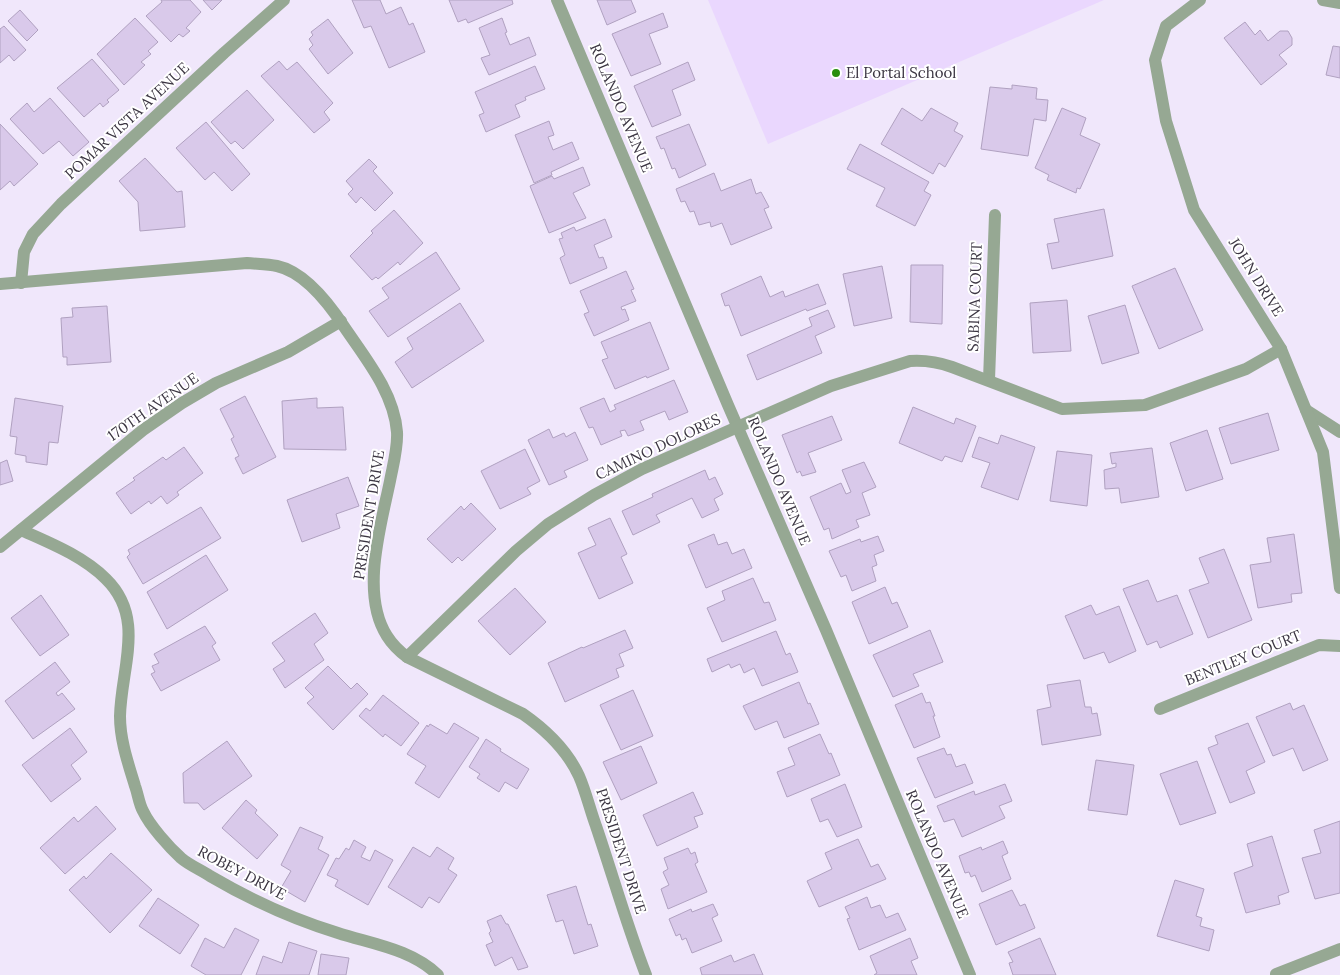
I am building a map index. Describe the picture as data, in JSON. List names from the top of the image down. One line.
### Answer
{"streets":{"street":["ROLANDO AVENUE","POMAR VISTA AVENUE","JOHN DRIVE","SABINA COURT","170TH AVENUE","CAMINO DOLORES","PRESIDENT DRIVE","BENTLEY COURT","ROBEY DRIVE"]},"crossings":[["ROLANDO AVENUE","CAMINO DOLORES"],["POMAR VISTA AVENUE","PRESIDENT DRIVE"],["JOHN DRIVE","CAMINO DOLORES"],["SABINA COURT","CAMINO DOLORES"],["170TH AVENUE","PRESIDENT DRIVE"],["170TH AVENUE","ROBEY DRIVE"],["CAMINO DOLORES","PRESIDENT DRIVE"]],"places":["El Portal School"]}
